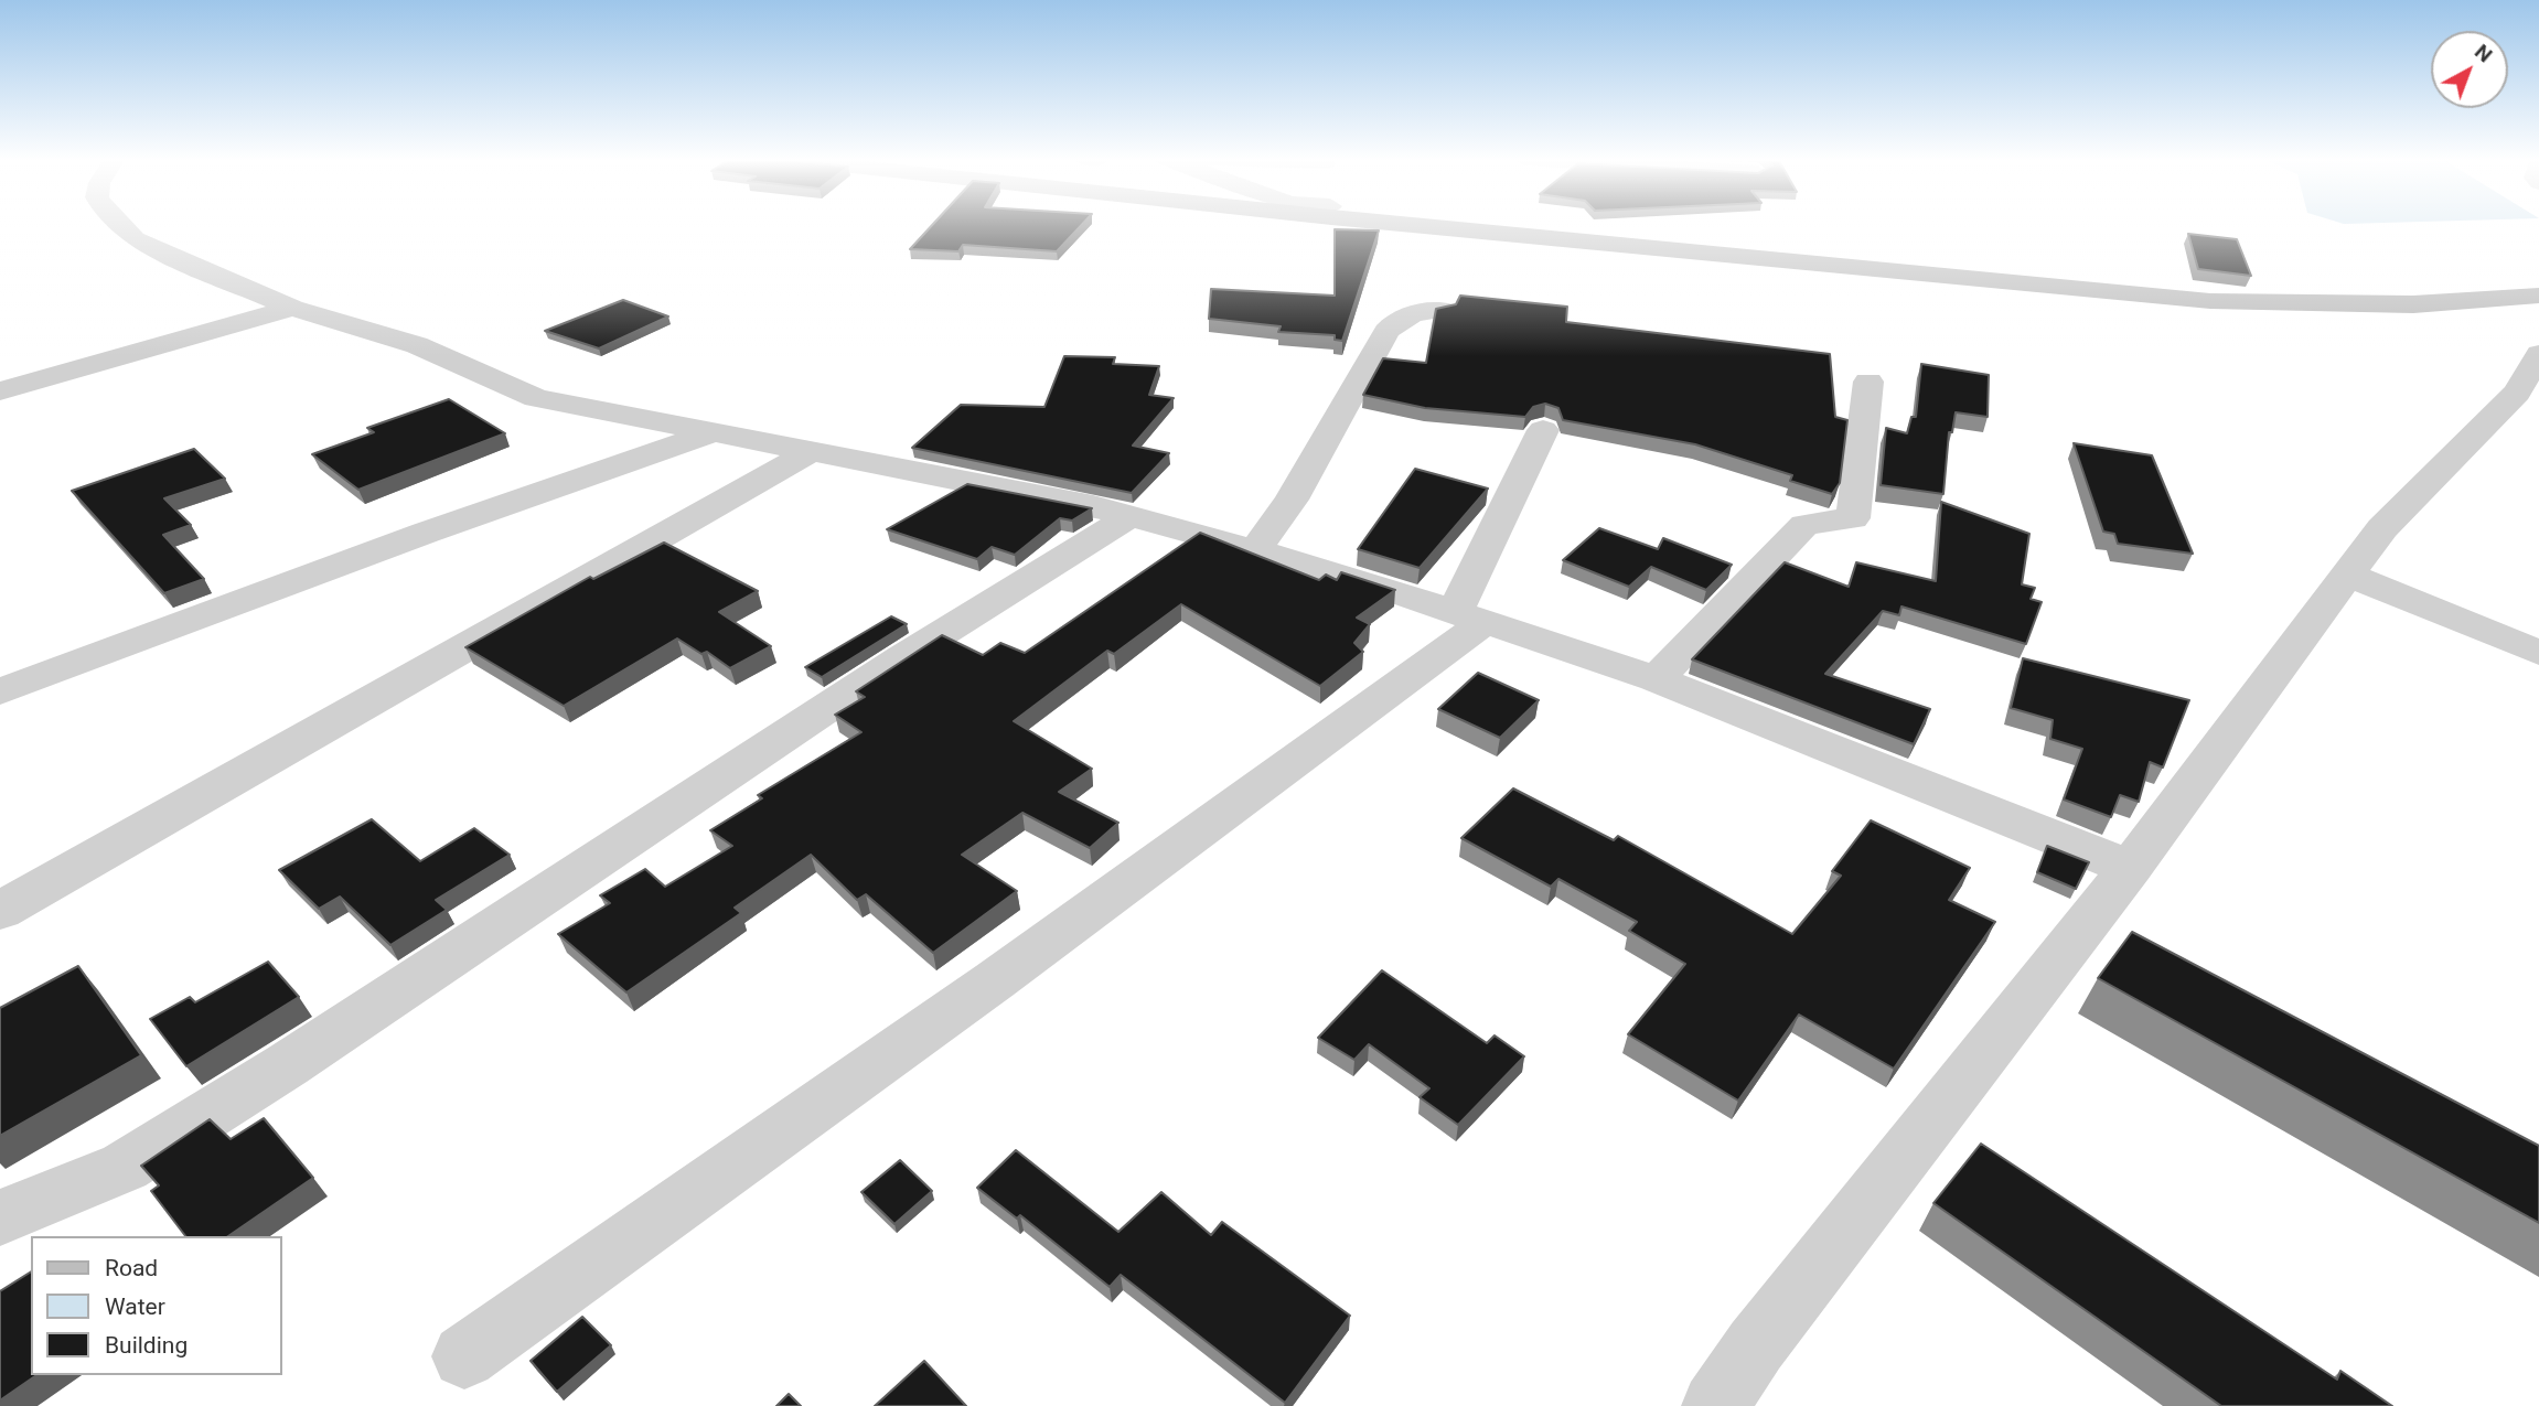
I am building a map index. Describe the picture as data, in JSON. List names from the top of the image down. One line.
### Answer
{"legend":["Road","Water","Building"],"north":"top right"}
